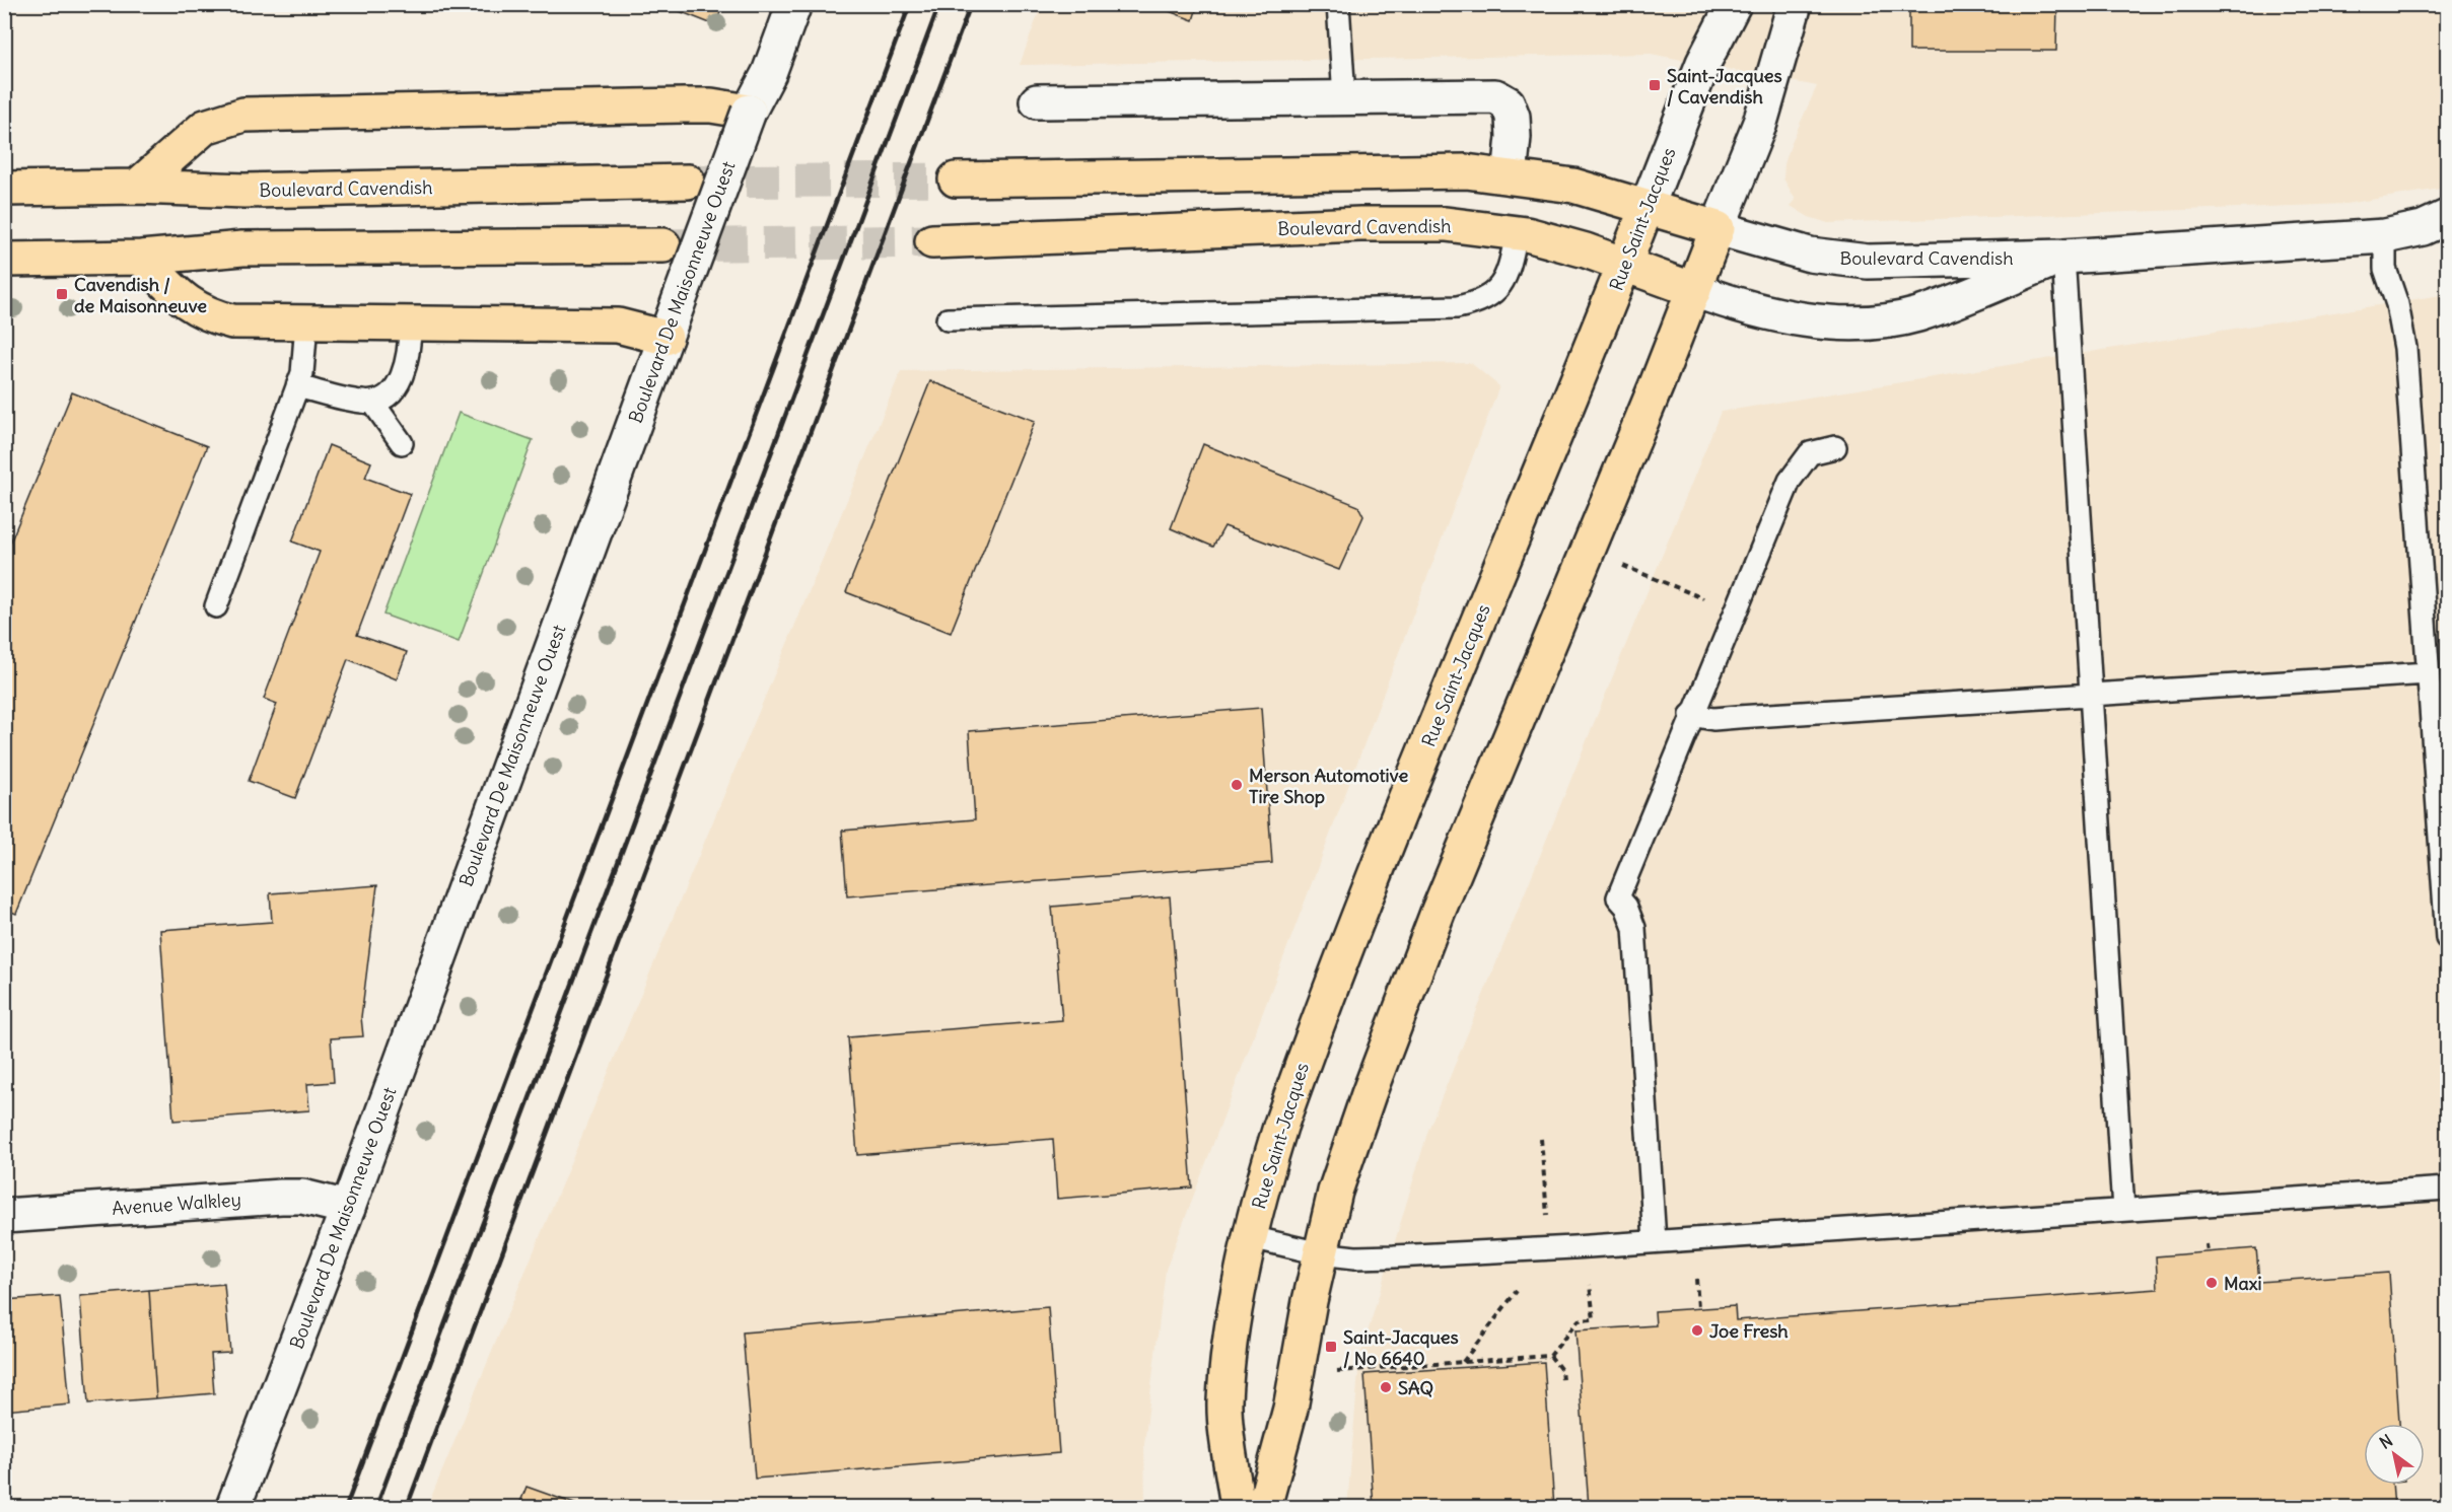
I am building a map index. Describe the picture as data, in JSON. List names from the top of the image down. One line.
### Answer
{"streets":{"main road":["Boulevard Cavendish","Rue Saint-Jacques"],"street":["Boulevard De Maisonneuve Ouest","Avenue Walkley"]},"crossings":[["Boulevard Cavendish","Rue Saint-Jacques"],["Boulevard De Maisonneuve Ouest","Avenue Walkley"]],"places":{"transit":["Saint-Jacques / Cavendish","Cavendish / de Maisonneuve","Saint-Jacques / No 6640"],"other":["Merson Automotive Tire Shop","Maxi","Joe Fresh","SAQ"]},"north":"top left"}
